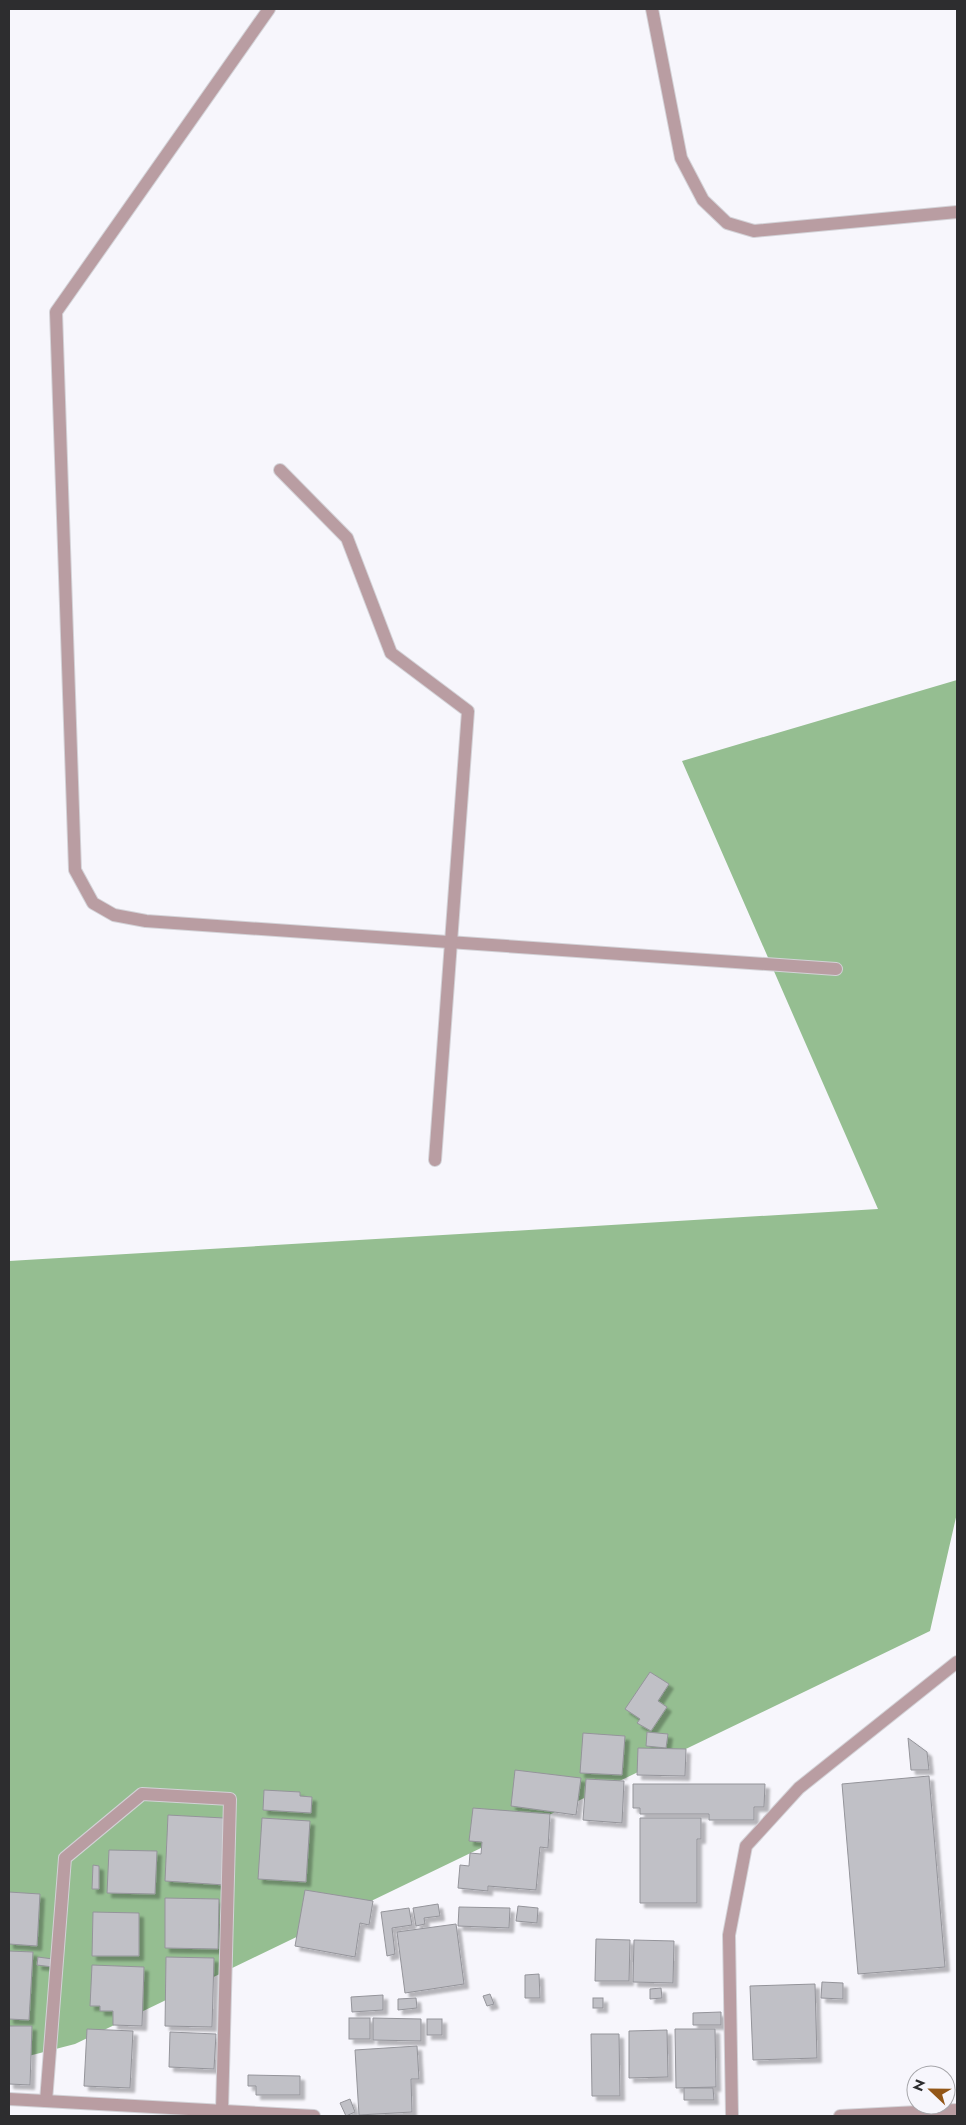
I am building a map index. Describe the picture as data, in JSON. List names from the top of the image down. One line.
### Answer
{"north":"left"}
